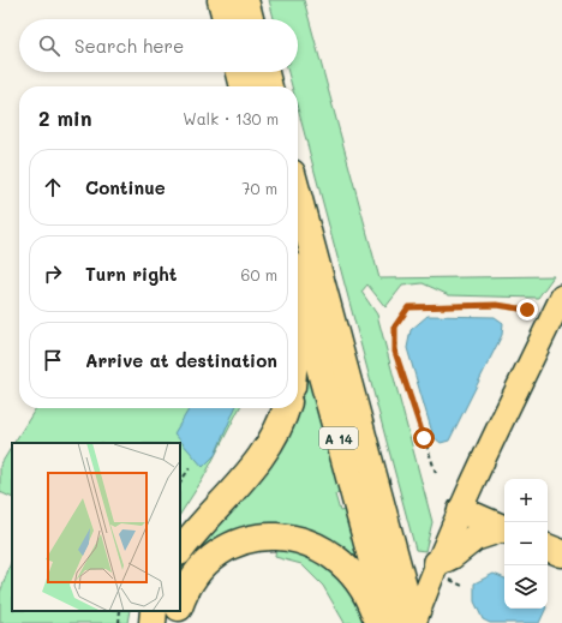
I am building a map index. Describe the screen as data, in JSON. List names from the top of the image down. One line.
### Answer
{"streets":{"highway":["A 14"]},"page":{"search":"Search here","heading":["2 min","Walk · 130 m"],"list":[["Continue","70 m"],["Turn right","60 m"],"Arrive at destination"],"map_buttons":["+","−"]}}
